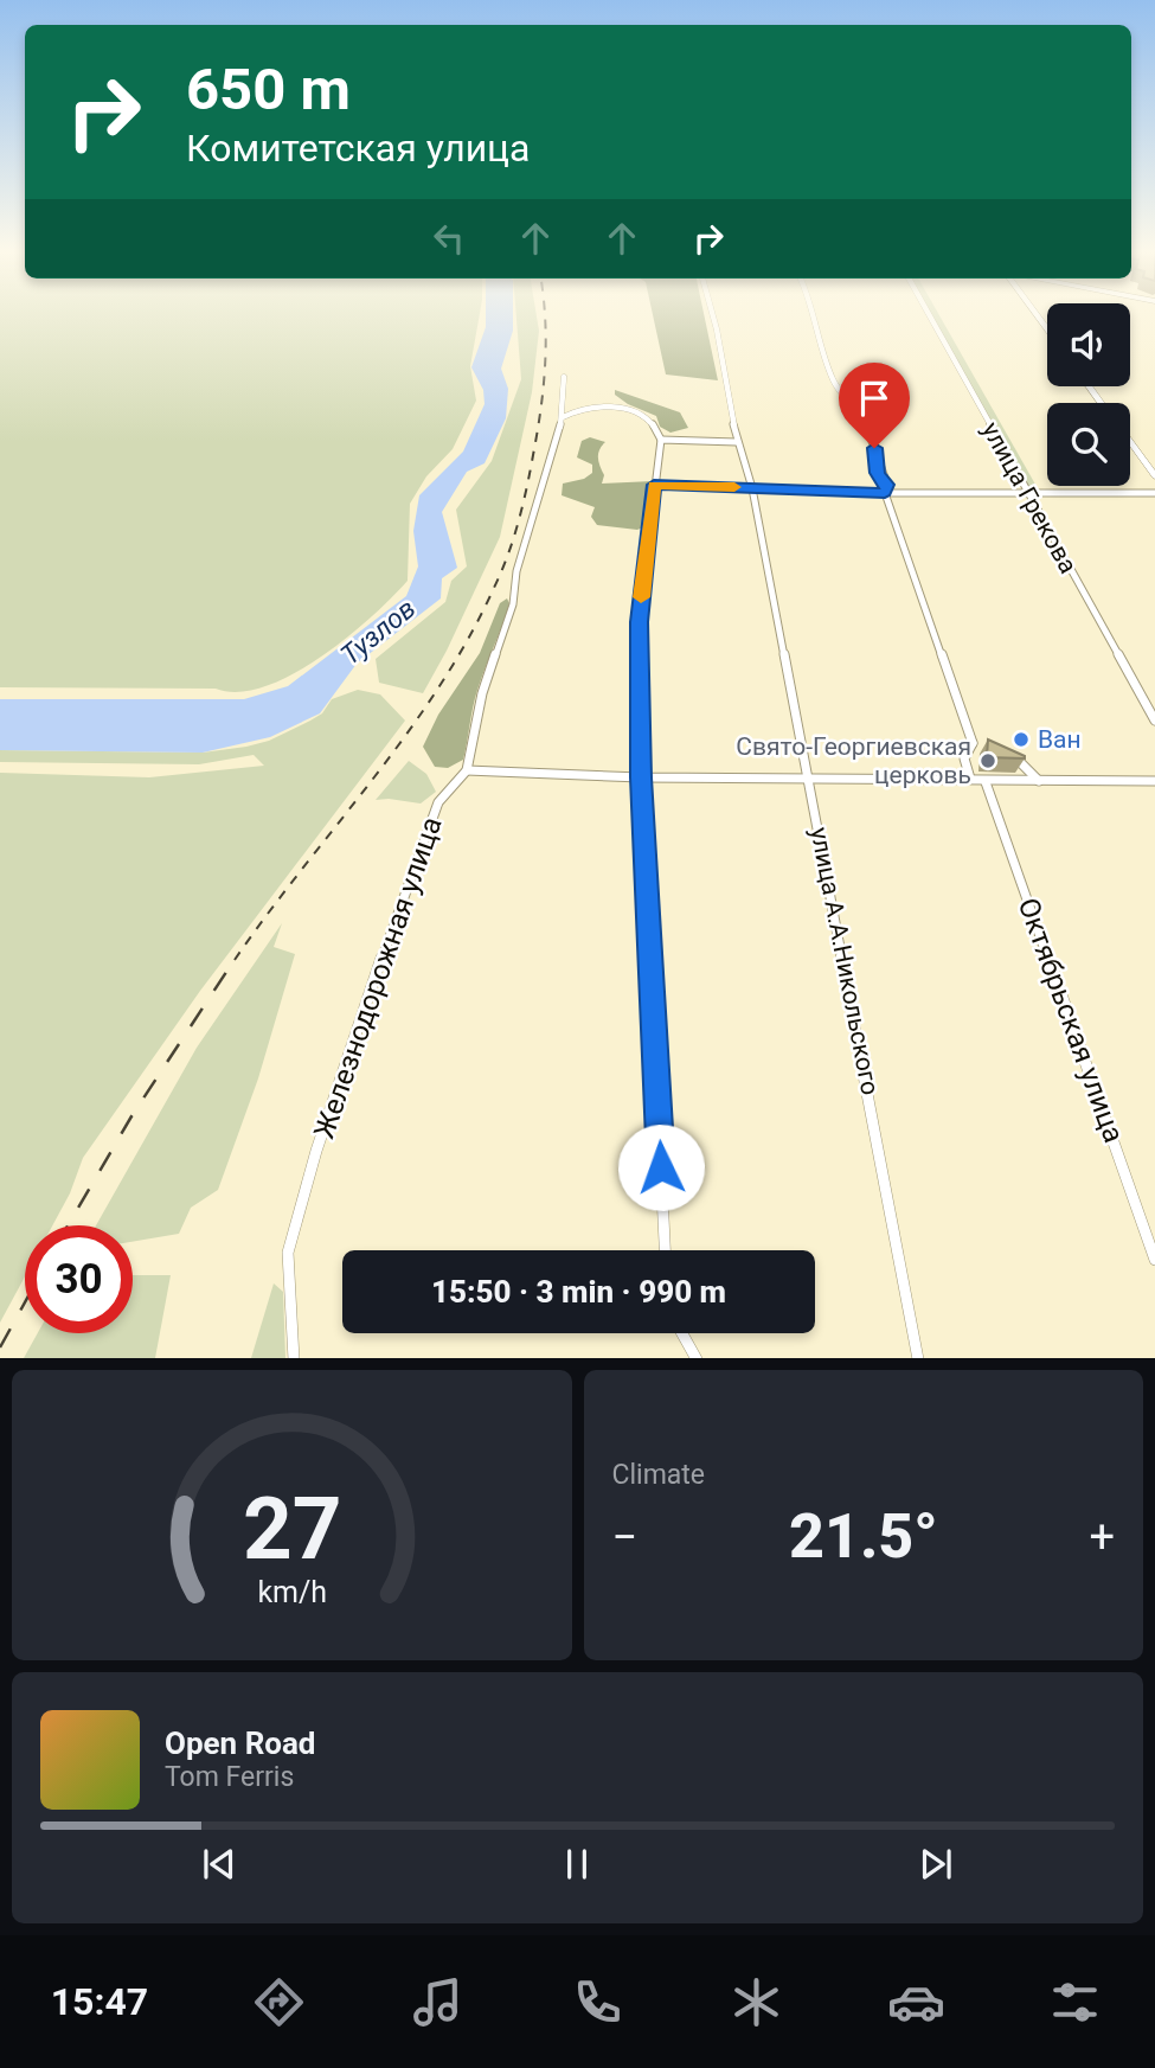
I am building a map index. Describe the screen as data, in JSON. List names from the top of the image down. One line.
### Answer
{"streets":{"street":["улица Грекова","улица А.А.Никольского","Железнодорожная улица","Октябрьская улица"]},"water":["Тузлов"],"places":["Ван","Свято-Георгиевская церковь"],"page":{"turn":["650 m","Комитетская улица"],"limit":"30","trip":"15:50 · 3 min · 990 m","tile":"Climate","heat":["−","21.5°","+"],"song":["Open Road","Tom Ferris"],"tabs":"15:47","gauge":["27","km/h"]}}
